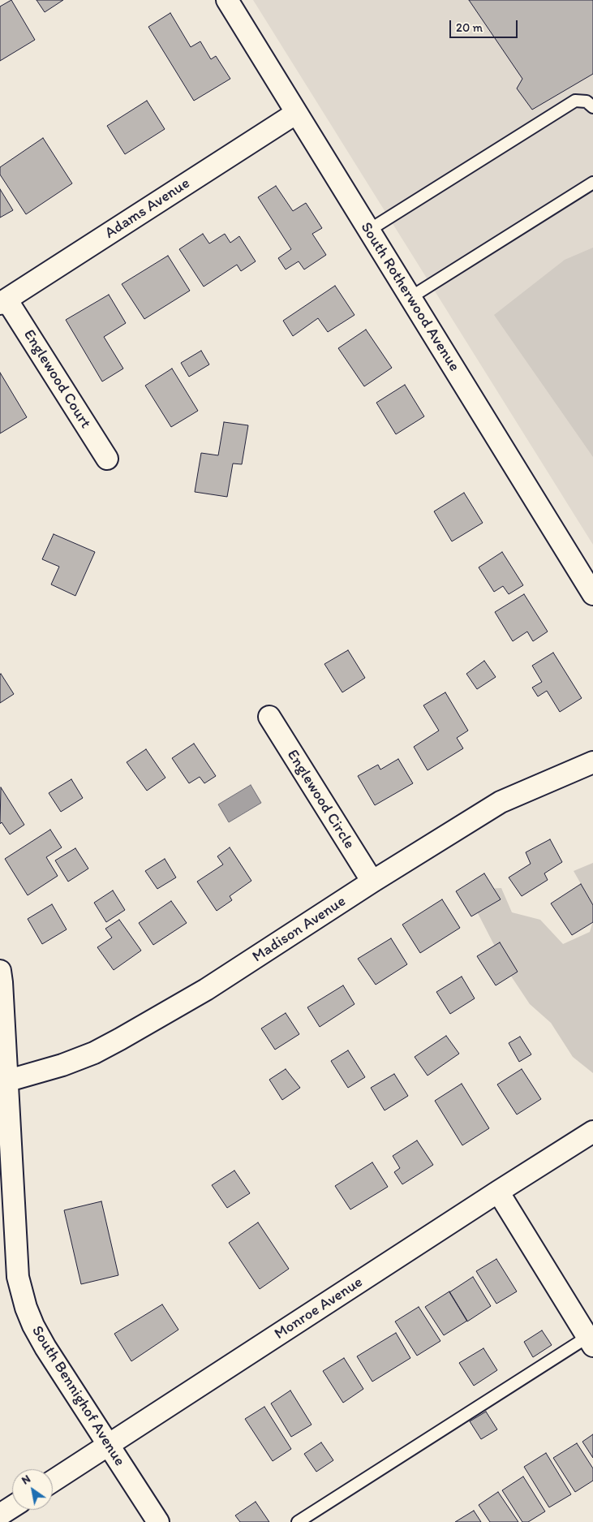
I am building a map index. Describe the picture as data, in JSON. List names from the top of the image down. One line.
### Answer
{"streets":{"street":["Adams Avenue","South Rotherwood Avenue","Englewood Court","Englewood Circle","Madison Avenue","Monroe Avenue","South Bennighof Avenue"]},"crossings":[["Adams Avenue","South Rotherwood Avenue"],["Adams Avenue","Englewood Court"],["Englewood Circle","Madison Avenue"],["Madison Avenue","South Bennighof Avenue"],["Monroe Avenue","South Bennighof Avenue"]],"scale_bar":"20 m","north":"top left"}
